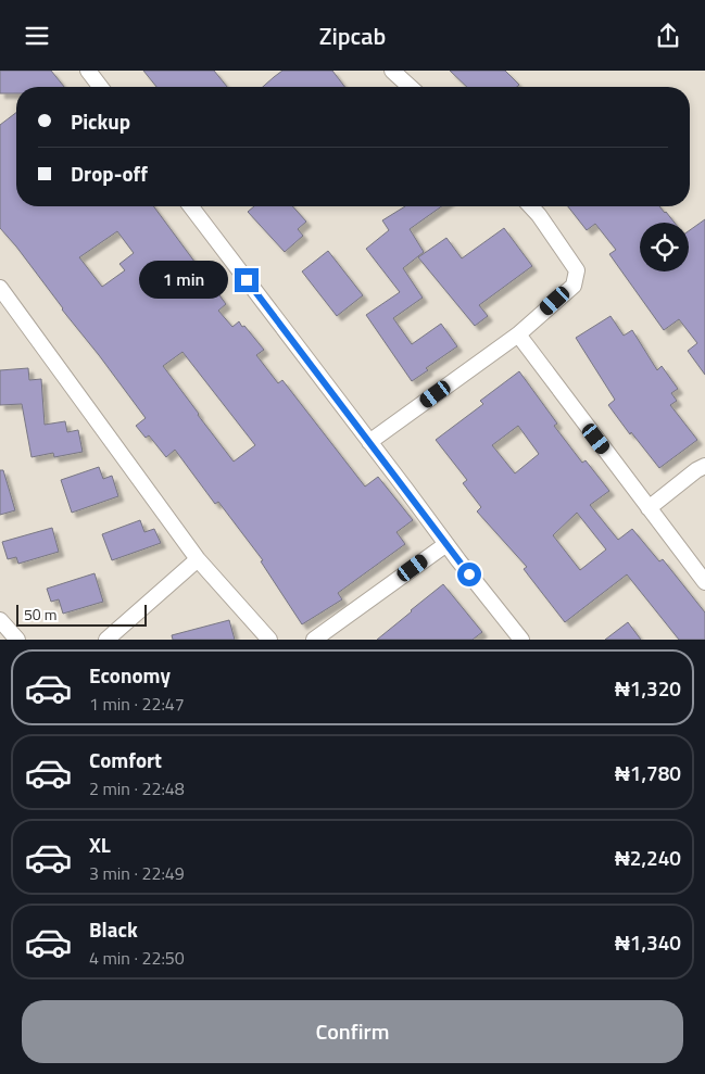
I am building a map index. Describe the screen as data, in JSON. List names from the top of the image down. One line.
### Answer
{"scale_bar":"50 m","page":{"header":"Zipcab","banner":["Pickup","Drop-off"],"bubble":"1 min","scale":"50 m","list":[{"name":"Economy","note":"1 min · 22:47","value":"₦1,320"},{"name":"Comfort","note":"2 min · 22:48","value":"₦1,780"},{"name":"XL","note":"3 min · 22:49","value":"₦2,240"},{"name":"Black","note":"4 min · 22:50","value":"₦1,340"}],"buttons":"Confirm"}}
